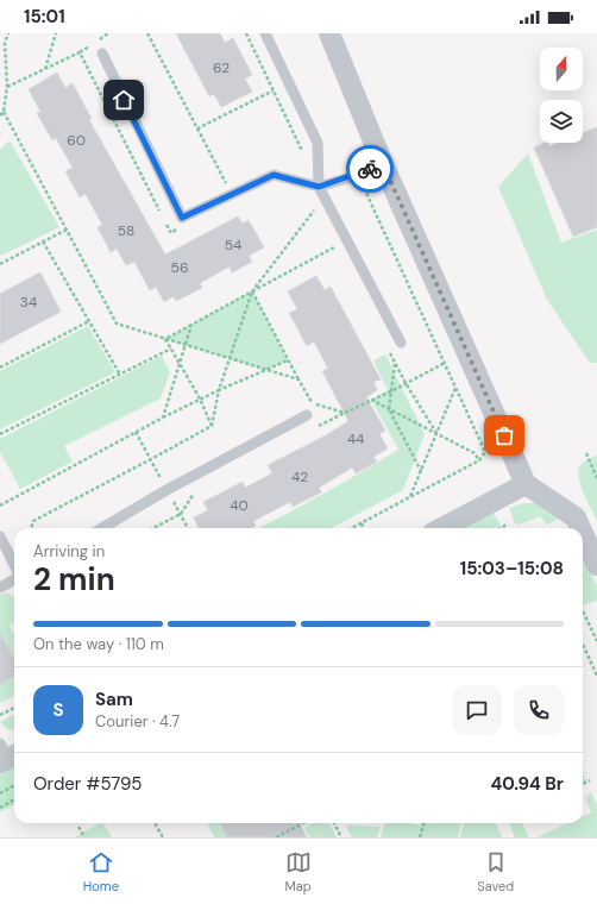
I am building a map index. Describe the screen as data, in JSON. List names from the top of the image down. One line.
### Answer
{"house_numbers":["62","60","58","54","56","34","44","42","40"],"north":"top","page":{"status":"15:01","heading":["2 min","Arriving in","15:03–15:08"],"panel":["Sam","Courier · 4.7","Order #5795","40.94 Br"],"bar":"On the way · 110 m","round":"S","tabs":["Home","Map","Saved"]}}
